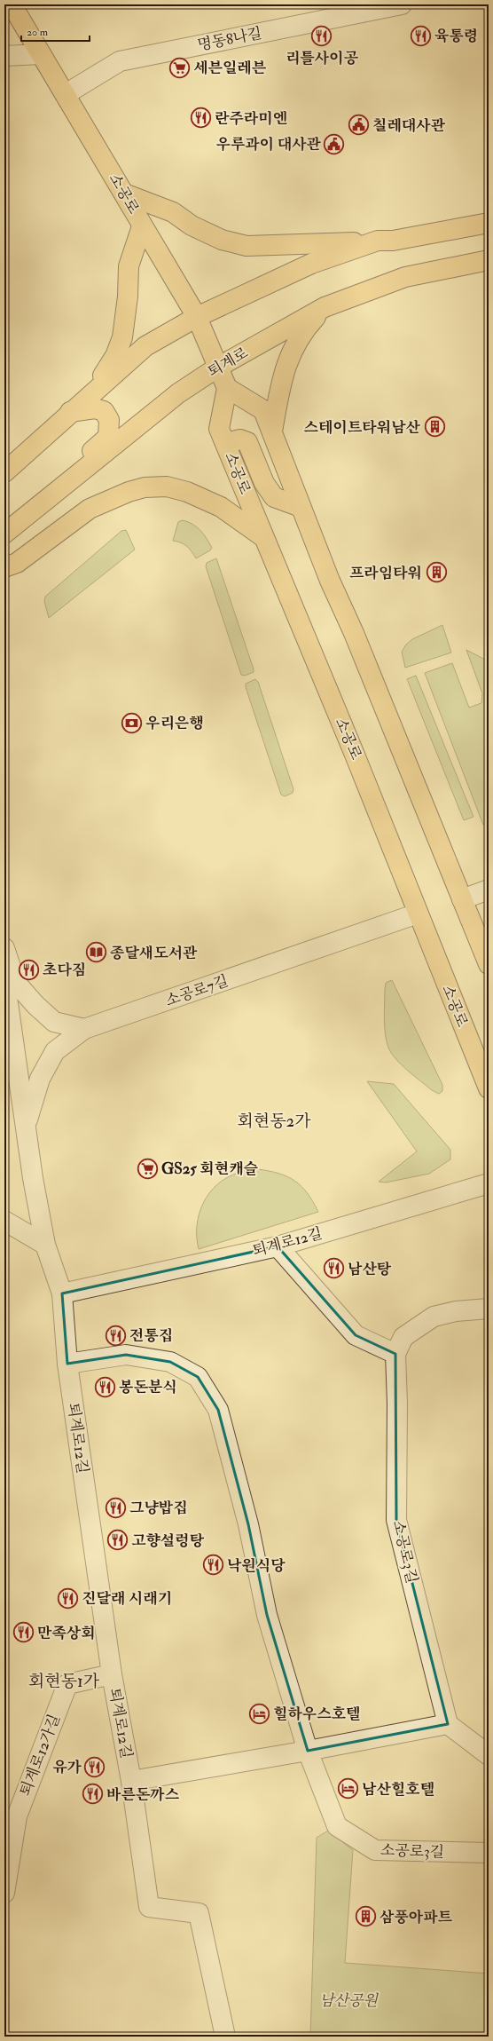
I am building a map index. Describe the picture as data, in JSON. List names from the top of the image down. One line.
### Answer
{"streets":{"main road":["소공로","퇴계로"],"street":["명동8나길","소공로7길","퇴계로12길","소공로3길","퇴계로12가길"]},"crossings":[["명동8나길","소공로"],["소공로","퇴계로"],["소공로","소공로7길"],["소공로7길","퇴계로12길"],["퇴계로12길","퇴계로12가길"]],"districts":["회현동2가","회현동1가"],"parks":["남산공원"],"places":{"restaurant":["육통령","리틀사이공","란주라미엔","초다짐","남산탕","전통집","봉돈분식","그냥밥집","고향설렁탕","낙원식당","진달래 시래기","만족상회","유가","바른돈까스"],"supermarket":["세븐일레븐","GS25 회현캐슬"],"public building":["칠레대사관","우루과이 대사관"],"building":["스테이트타워남산","프라임타워","삼풍아파트"],"bank":["우리은행"],"library":["종달새도서관"],"hotel":["힐하우스호텔","남산힐호텔"]},"scale_bar":"20 m"}
